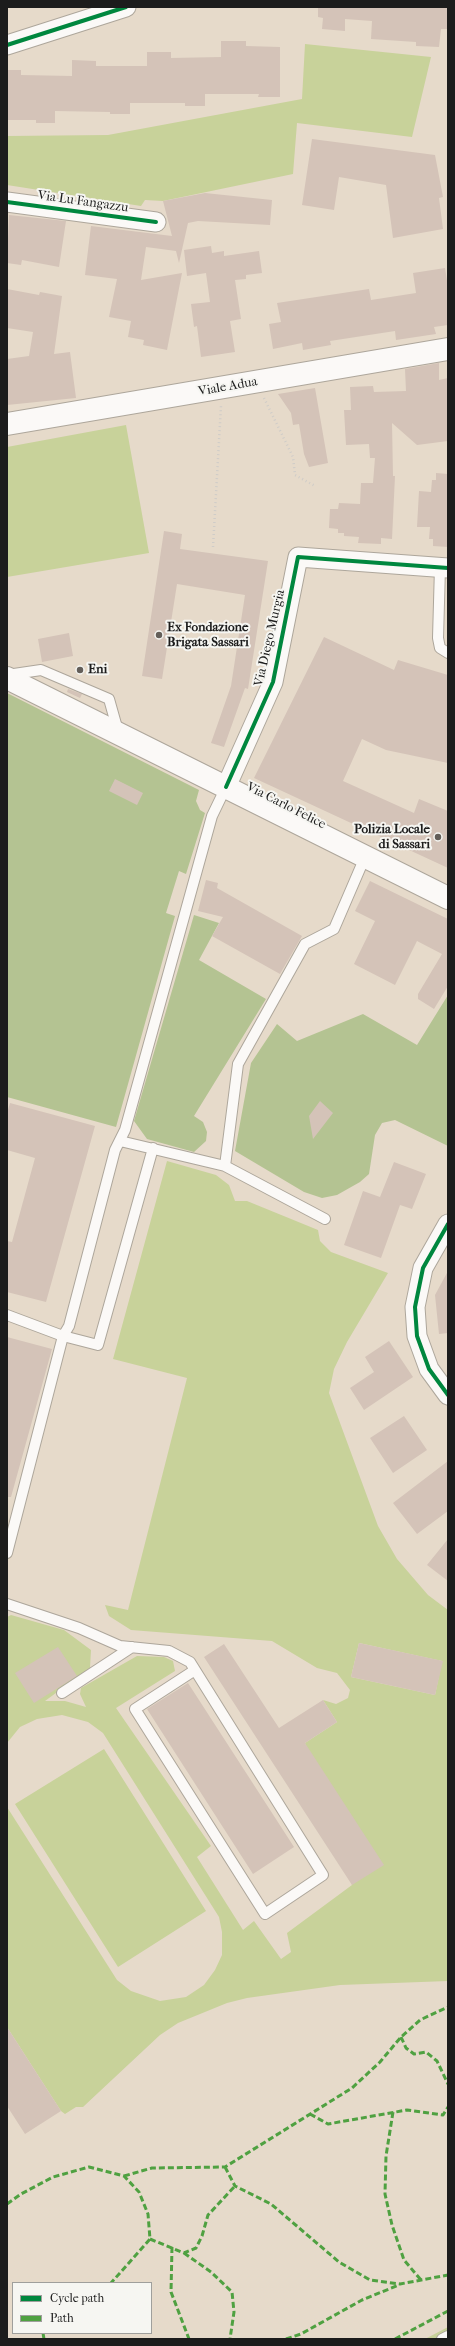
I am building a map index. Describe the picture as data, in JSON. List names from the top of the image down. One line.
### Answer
{"streets":{"main road":["Viale Adua","Via Carlo Felice"],"street":["Via Lu Fangazzu","Via Diego Murgia"]},"crossings":[["Via Diego Murgia","Via Carlo Felice"]],"places":["Ex Fondazione Brigata Sassari","Eni","Polizia Locale di Sassari"],"legend":["Cycle path","Path"]}
